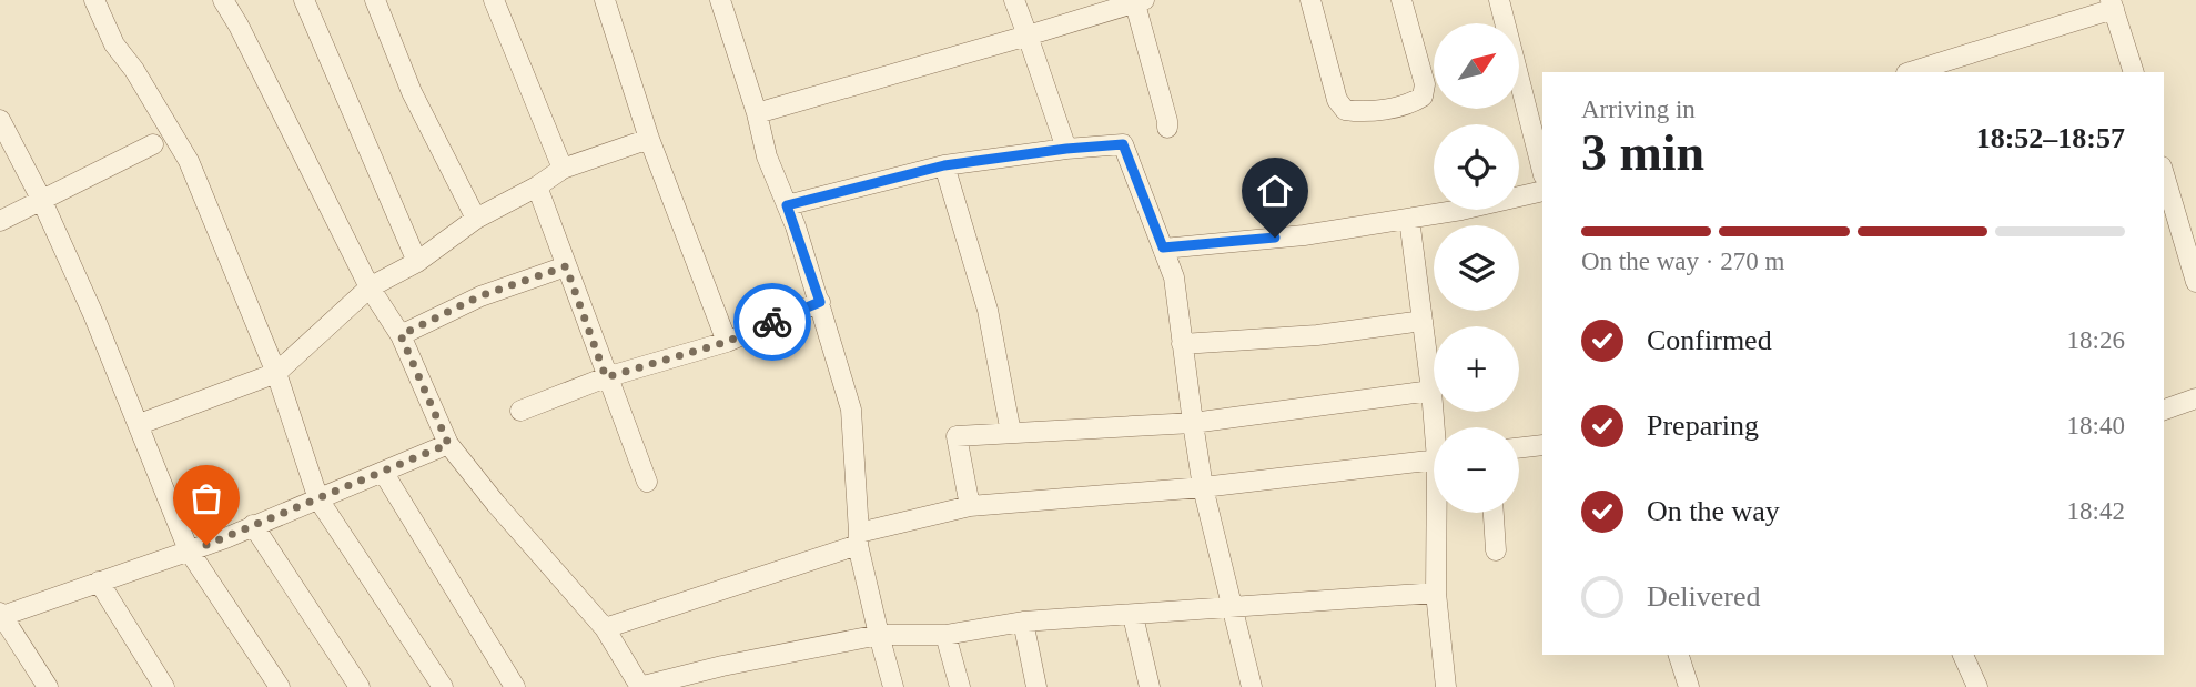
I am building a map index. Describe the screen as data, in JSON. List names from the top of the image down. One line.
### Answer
{"north":"top right","page":{"map_buttons":["+","−"],"heading":["3 min","Arriving in","18:52–18:57"],"bar":"On the way · 270 m","list":[["Confirmed","18:26"],["Preparing","18:40"],["On the way","18:42"],"Delivered"]}}
